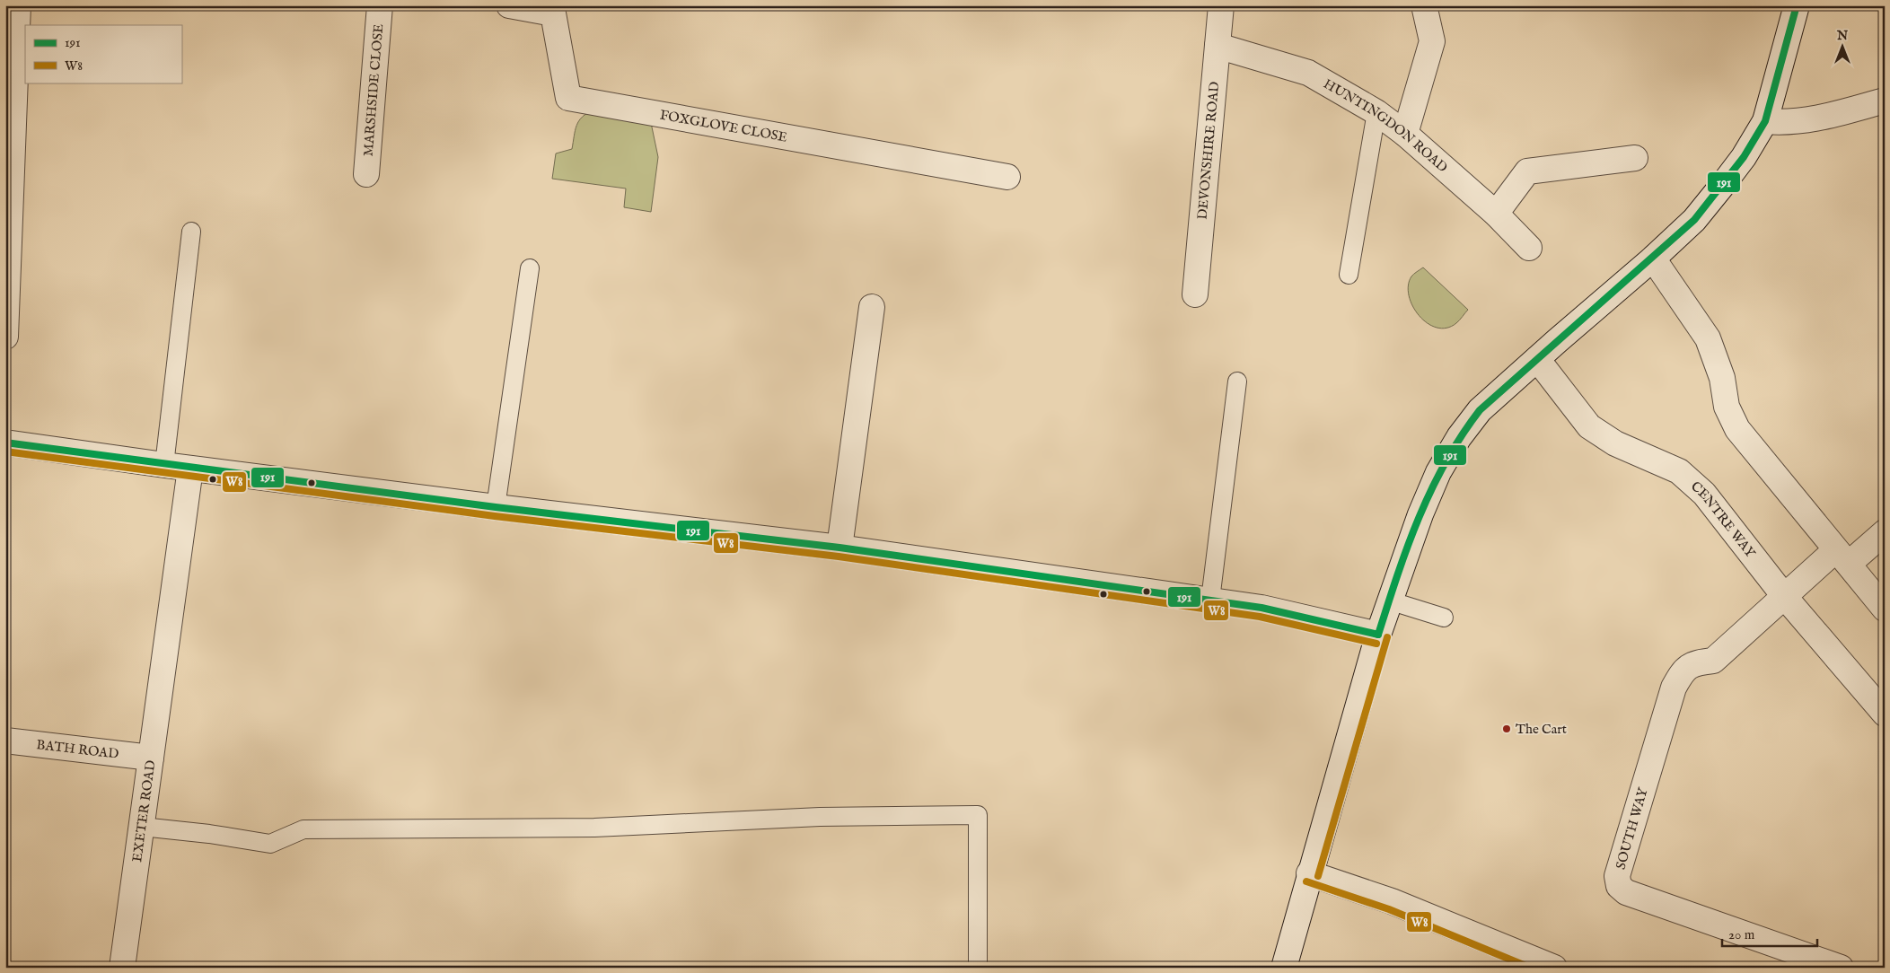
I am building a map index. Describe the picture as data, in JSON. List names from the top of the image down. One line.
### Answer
{"streets":{"street":["MARSHSIDE CLOSE","FOXGLOVE CLOSE","HUNTINGDON ROAD","DEVONSHIRE ROAD","CENTRE WAY","BATH ROAD","EXETER ROAD","SOUTH WAY"]},"crossings":[["HUNTINGDON ROAD","DEVONSHIRE ROAD"],["CENTRE WAY","SOUTH WAY"],["BATH ROAD","EXETER ROAD"]],"places":["The Cart"],"lines":["transit line 191","transit line W8"],"legend":["191","W8"],"scale_bar":"20 m","north":"top"}
